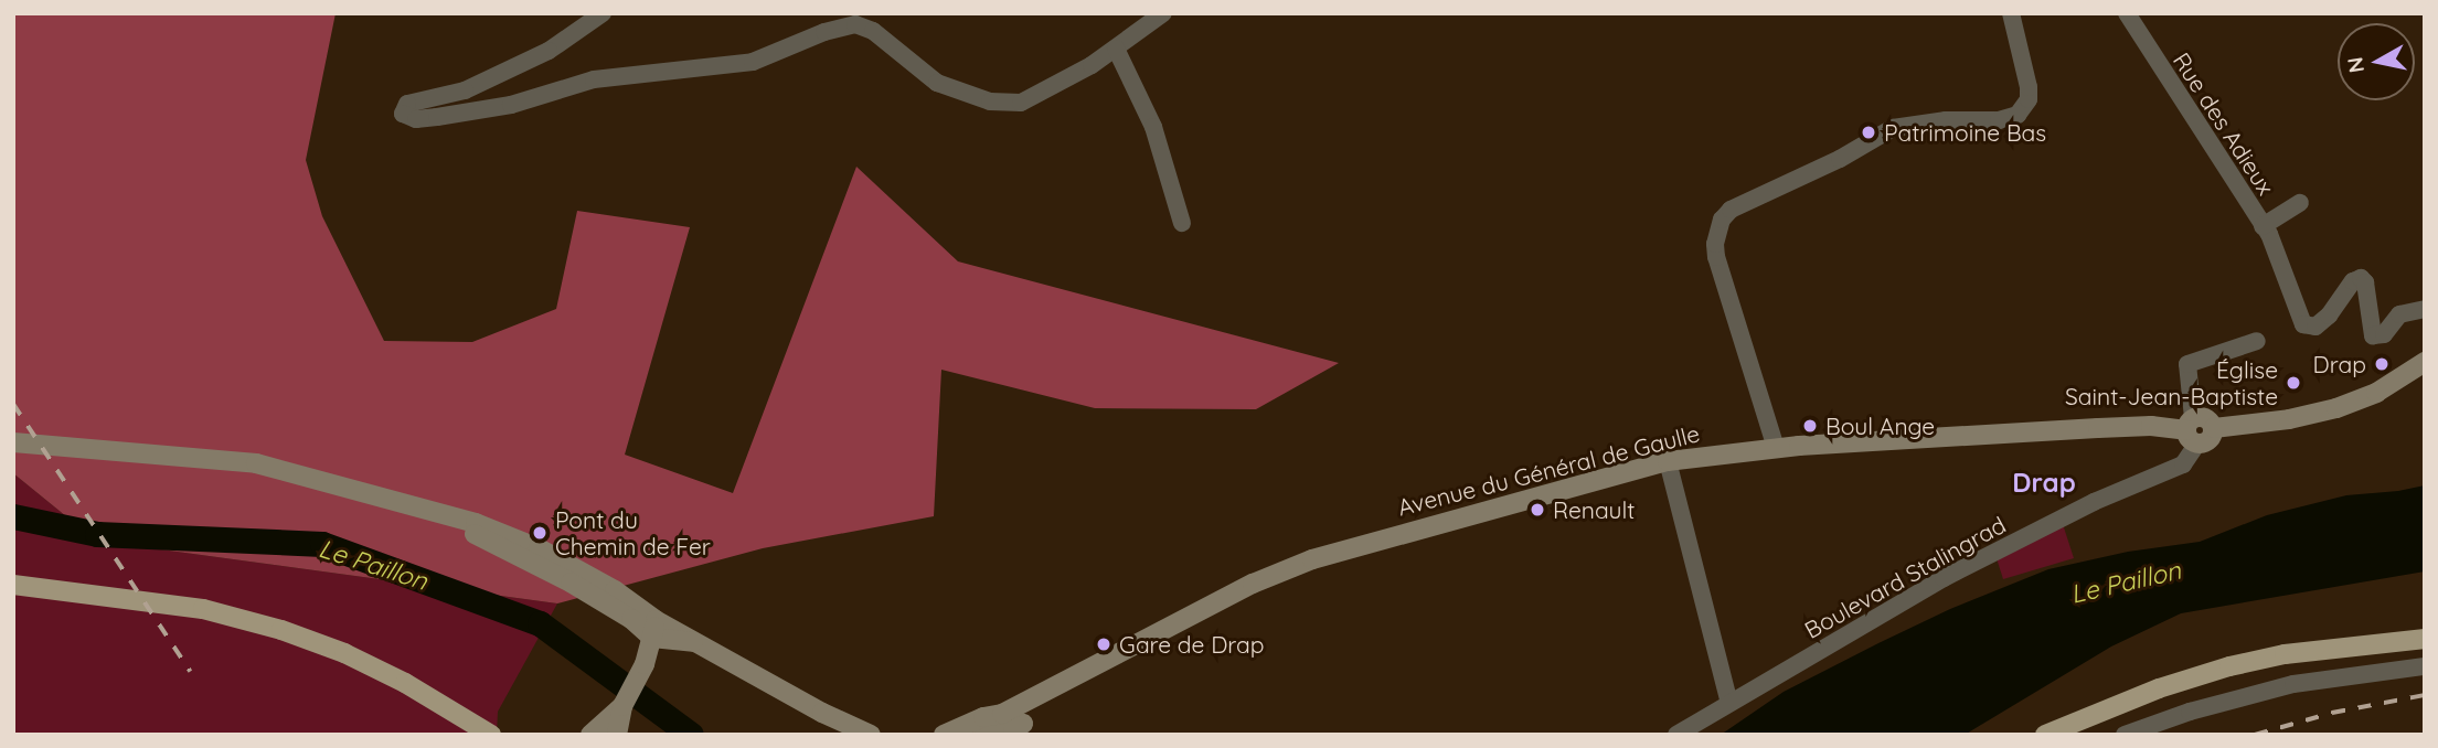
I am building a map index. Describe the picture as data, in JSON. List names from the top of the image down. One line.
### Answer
{"streets":{"street":["Rue des Adieux","Avenue du Général de Gaulle","Boulevard Stalingrad"]},"crossings":[["Avenue du Général de Gaulle","Boulevard Stalingrad"]],"districts":["Drap"],"water":["Le Paillon"],"places":["Patrimoine Bas","Drap","Église Saint-Jean-Baptiste","Boul Ange","Renault","Pont du Chemin de Fer","Gare de Drap"],"north":"left"}
